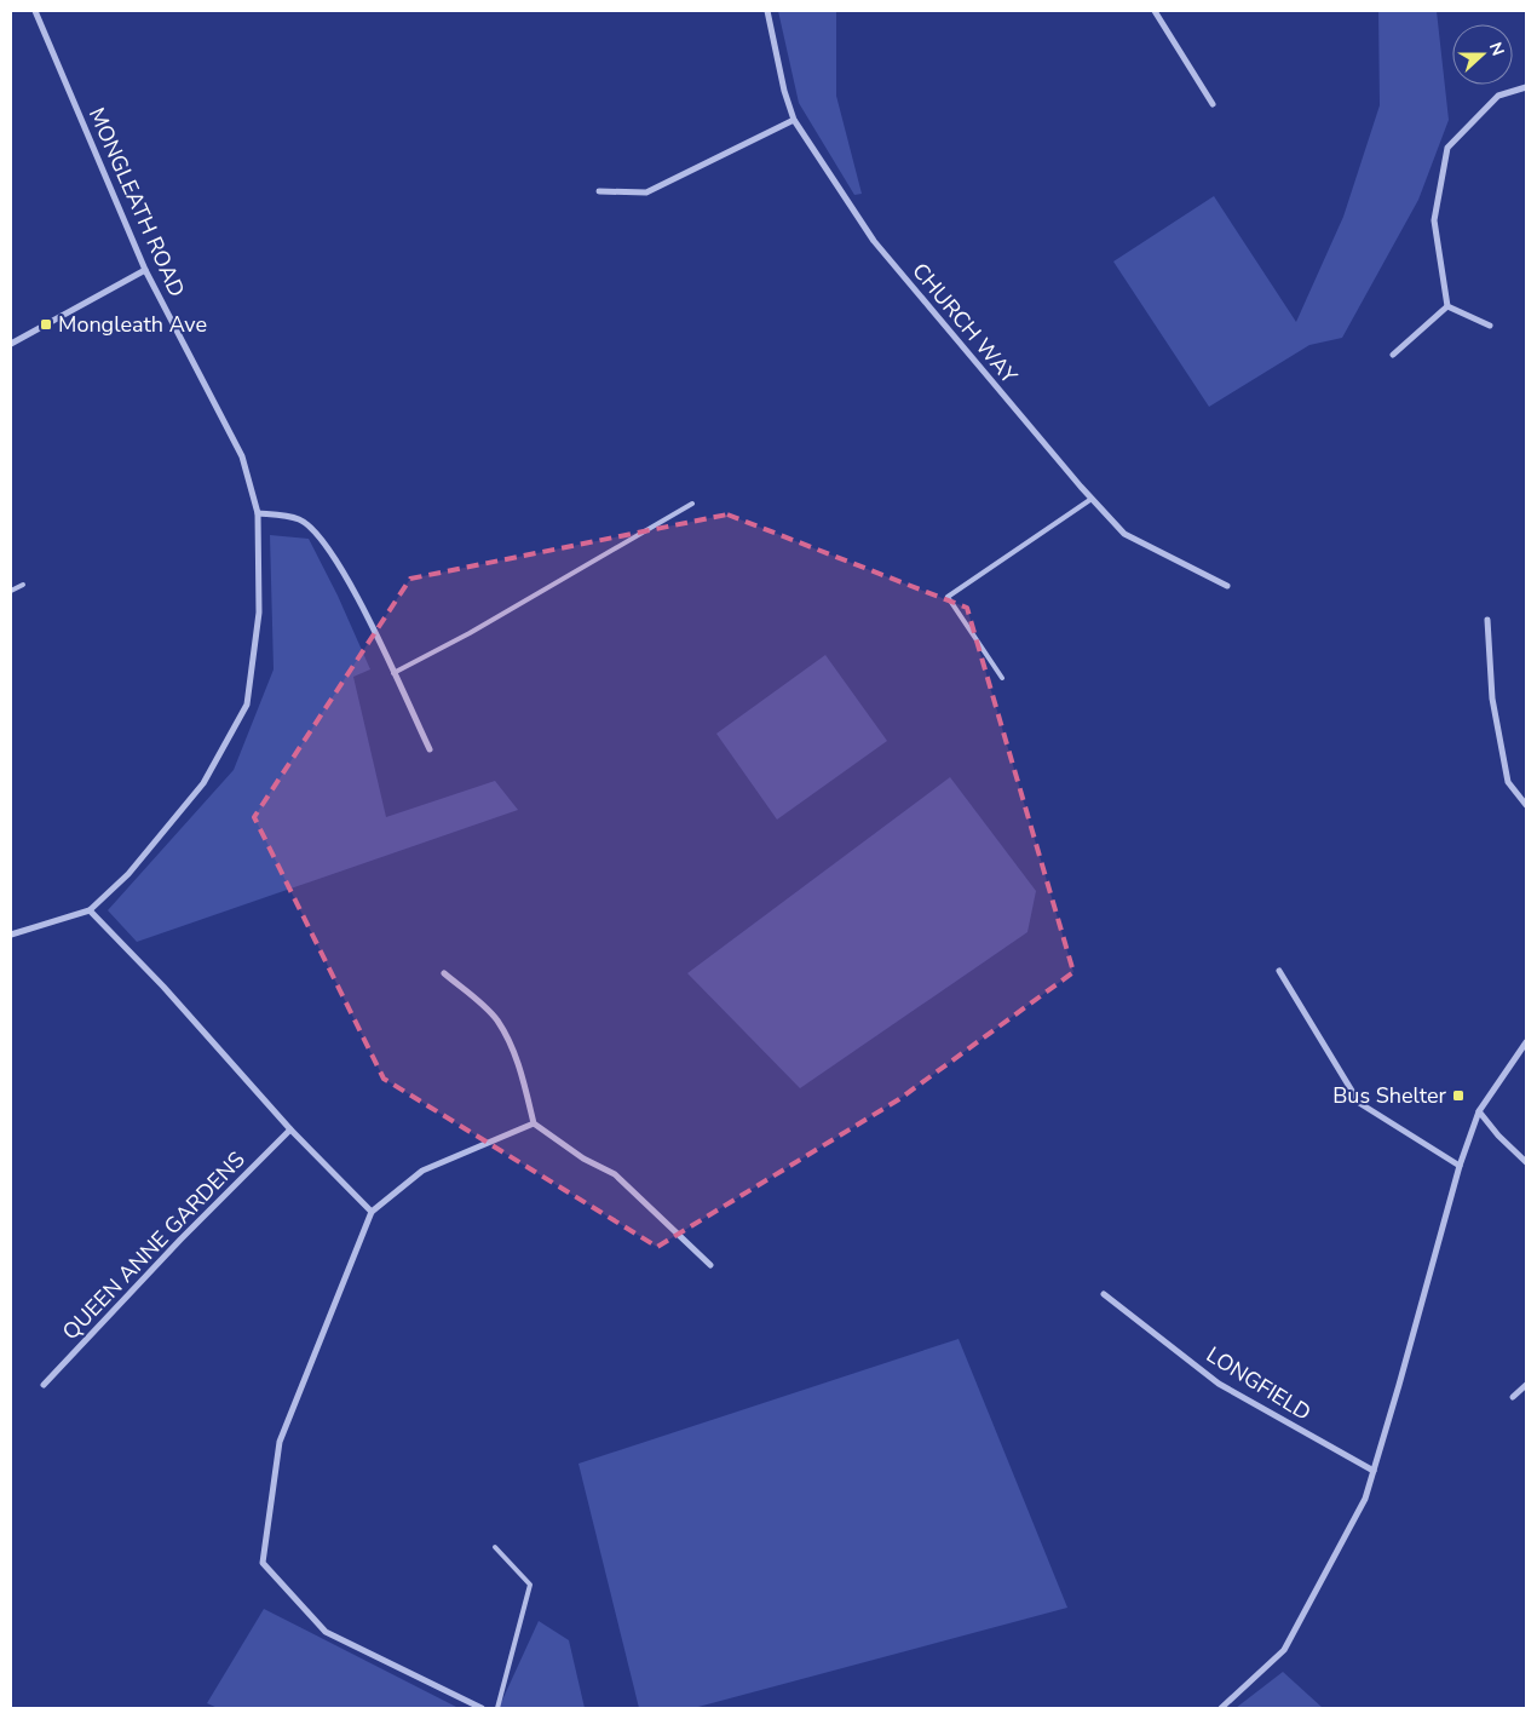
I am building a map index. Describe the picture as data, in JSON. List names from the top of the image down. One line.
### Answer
{"streets":{"street":["MONGLEATH ROAD","CHURCH WAY","QUEEN ANNE GARDENS","LONGFIELD"]},"places":{"transit":["Mongleath Ave","Bus Shelter"]},"north":"right"}
